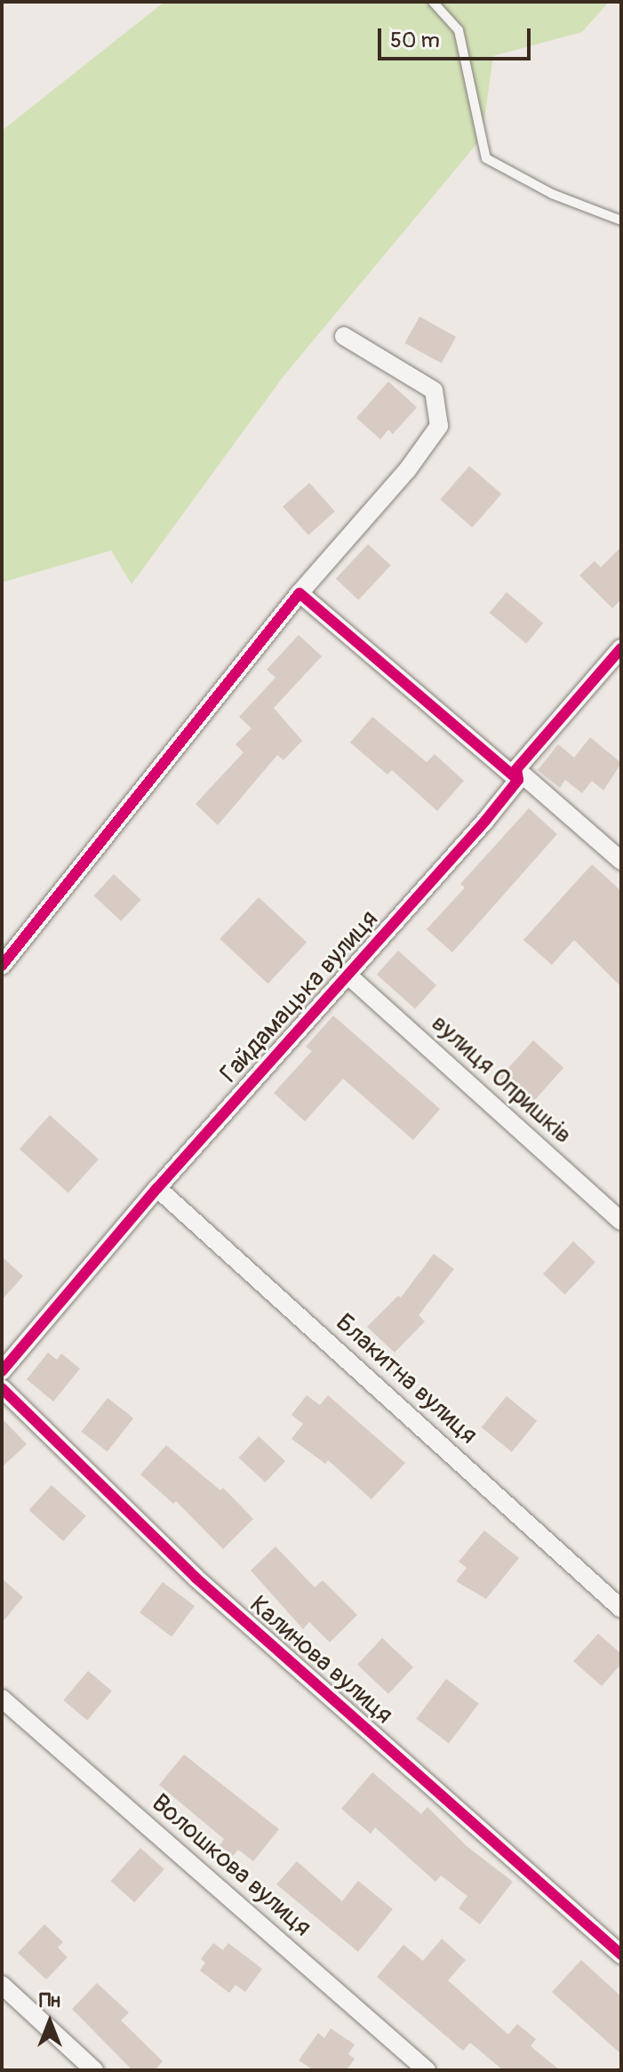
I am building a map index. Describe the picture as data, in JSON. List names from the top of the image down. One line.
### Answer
{"streets":{"street":["Гайдамацька вулиця","вулиця Опришків","Блакитна вулиця","Калинова вулиця","Волошкова вулиця"]},"crossings":[["Гайдамацька вулиця","вулиця Опришків"],["Гайдамацька вулиця","Блакитна вулиця"]],"scale_bar":"50 m","north":"top"}
